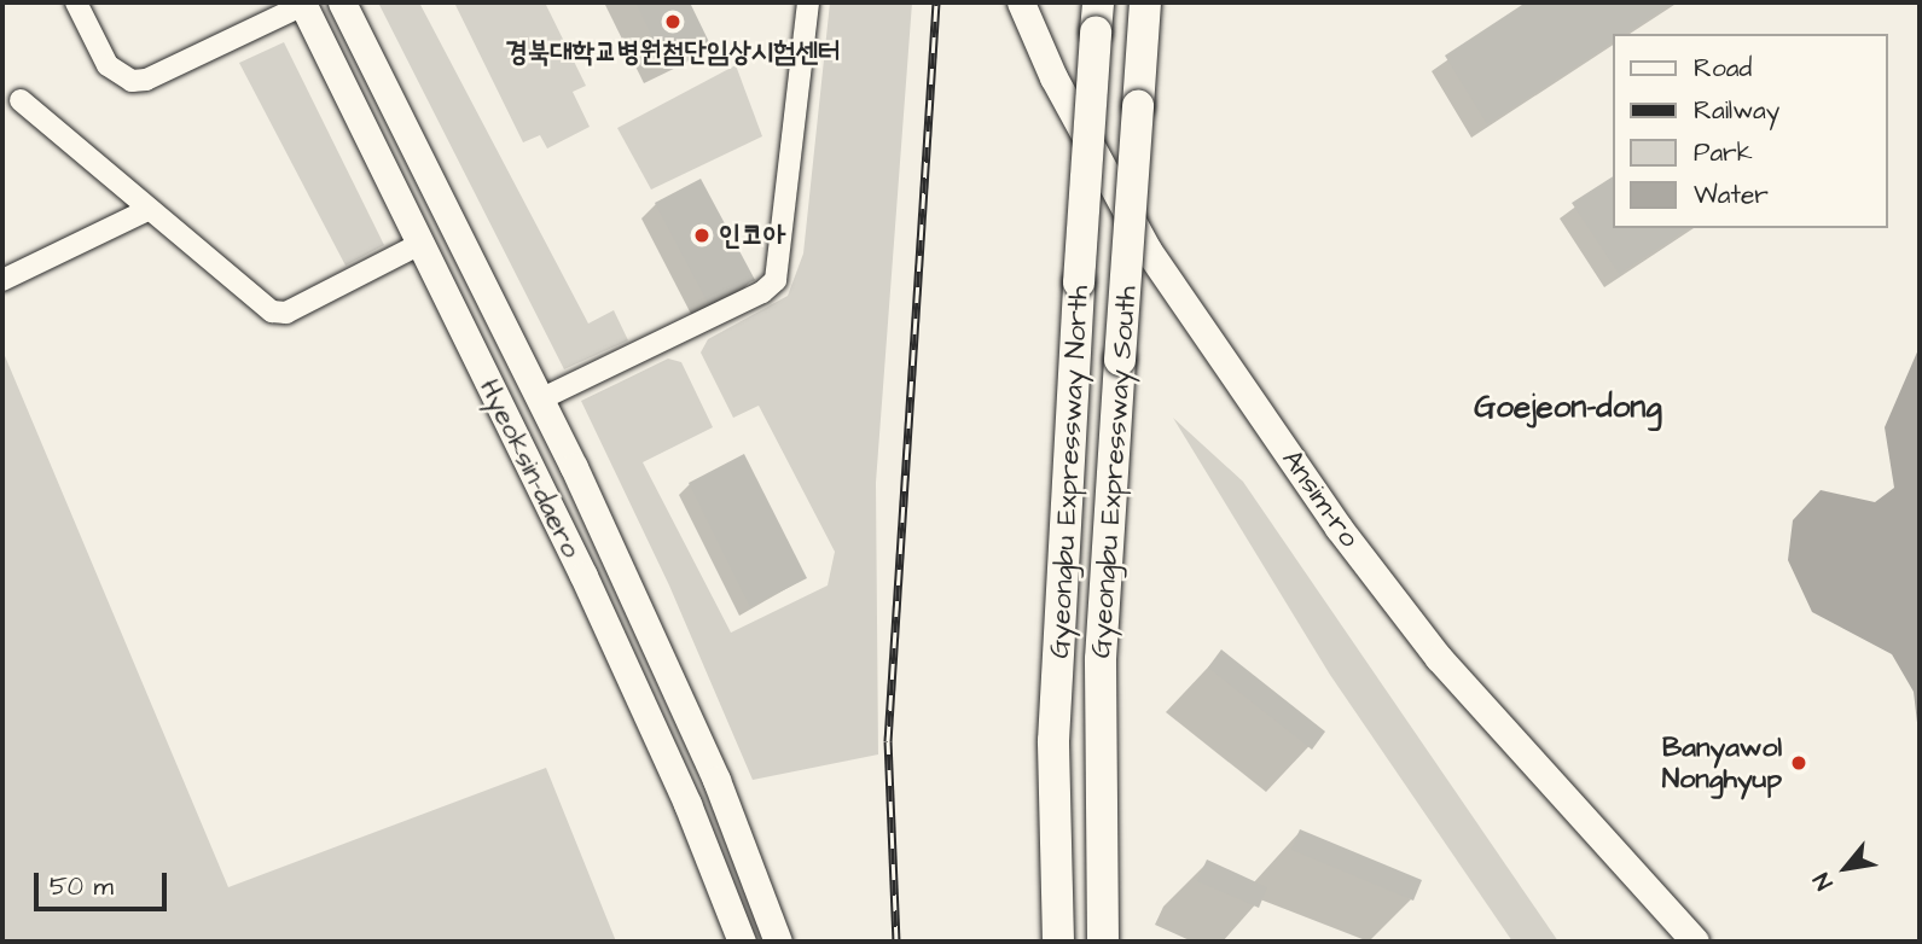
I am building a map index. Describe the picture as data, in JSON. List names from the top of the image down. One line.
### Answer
{"streets":{"highway":["Gyeongbu Expressway North","Gyeongbu Expressway South"],"main road":["Hyeoksin-daero","Ansim-ro"]},"districts":["Goejeon-dong"],"places":["경북대학교병원첨단임상시험센터","인코아","Banyawol Nonghyup"],"legend":["Road","Railway","Park","Water"],"scale_bar":"50 m","north":"bottom left"}
